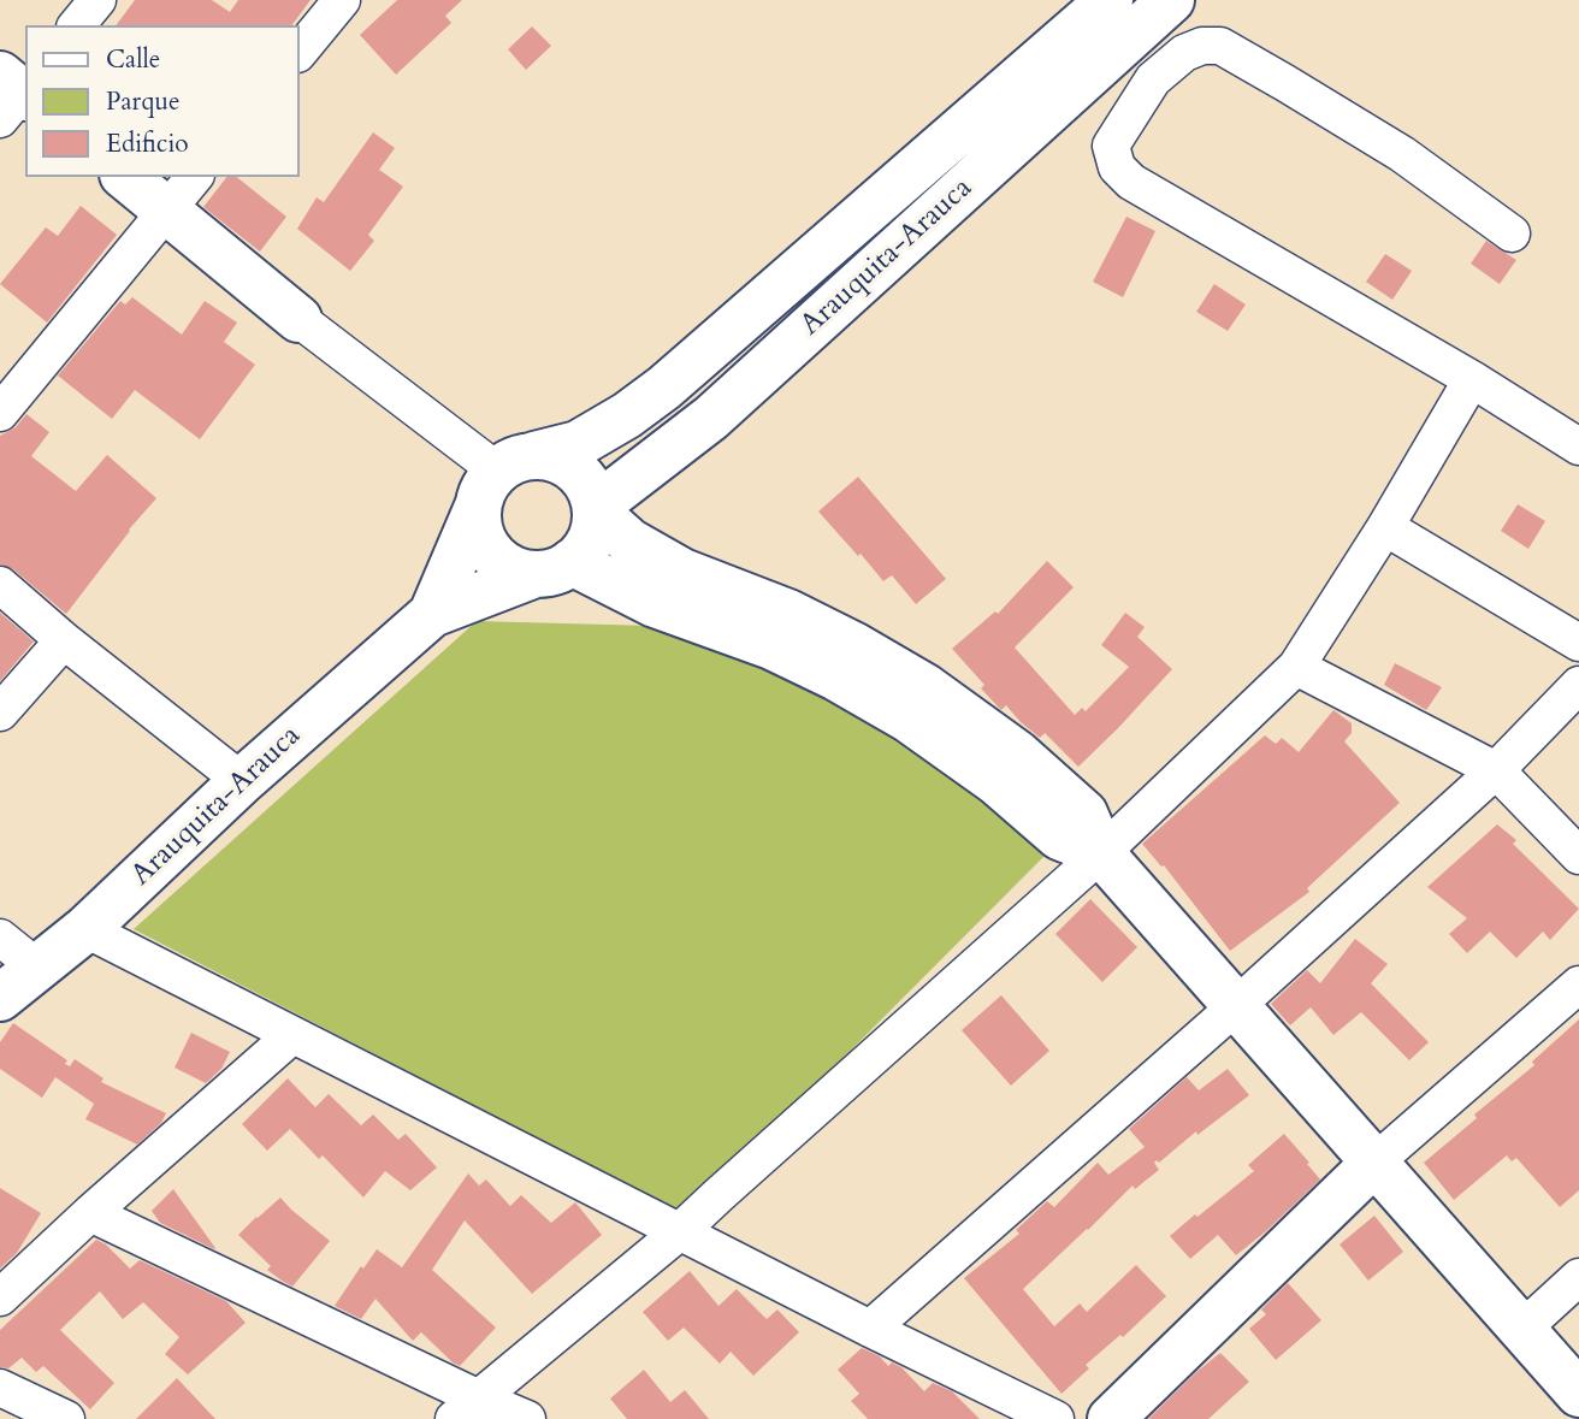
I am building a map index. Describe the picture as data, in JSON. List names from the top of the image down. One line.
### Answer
{"streets":{"main road":["Arauquita-Arauca"]},"legend":["Calle","Parque","Edificio"]}
